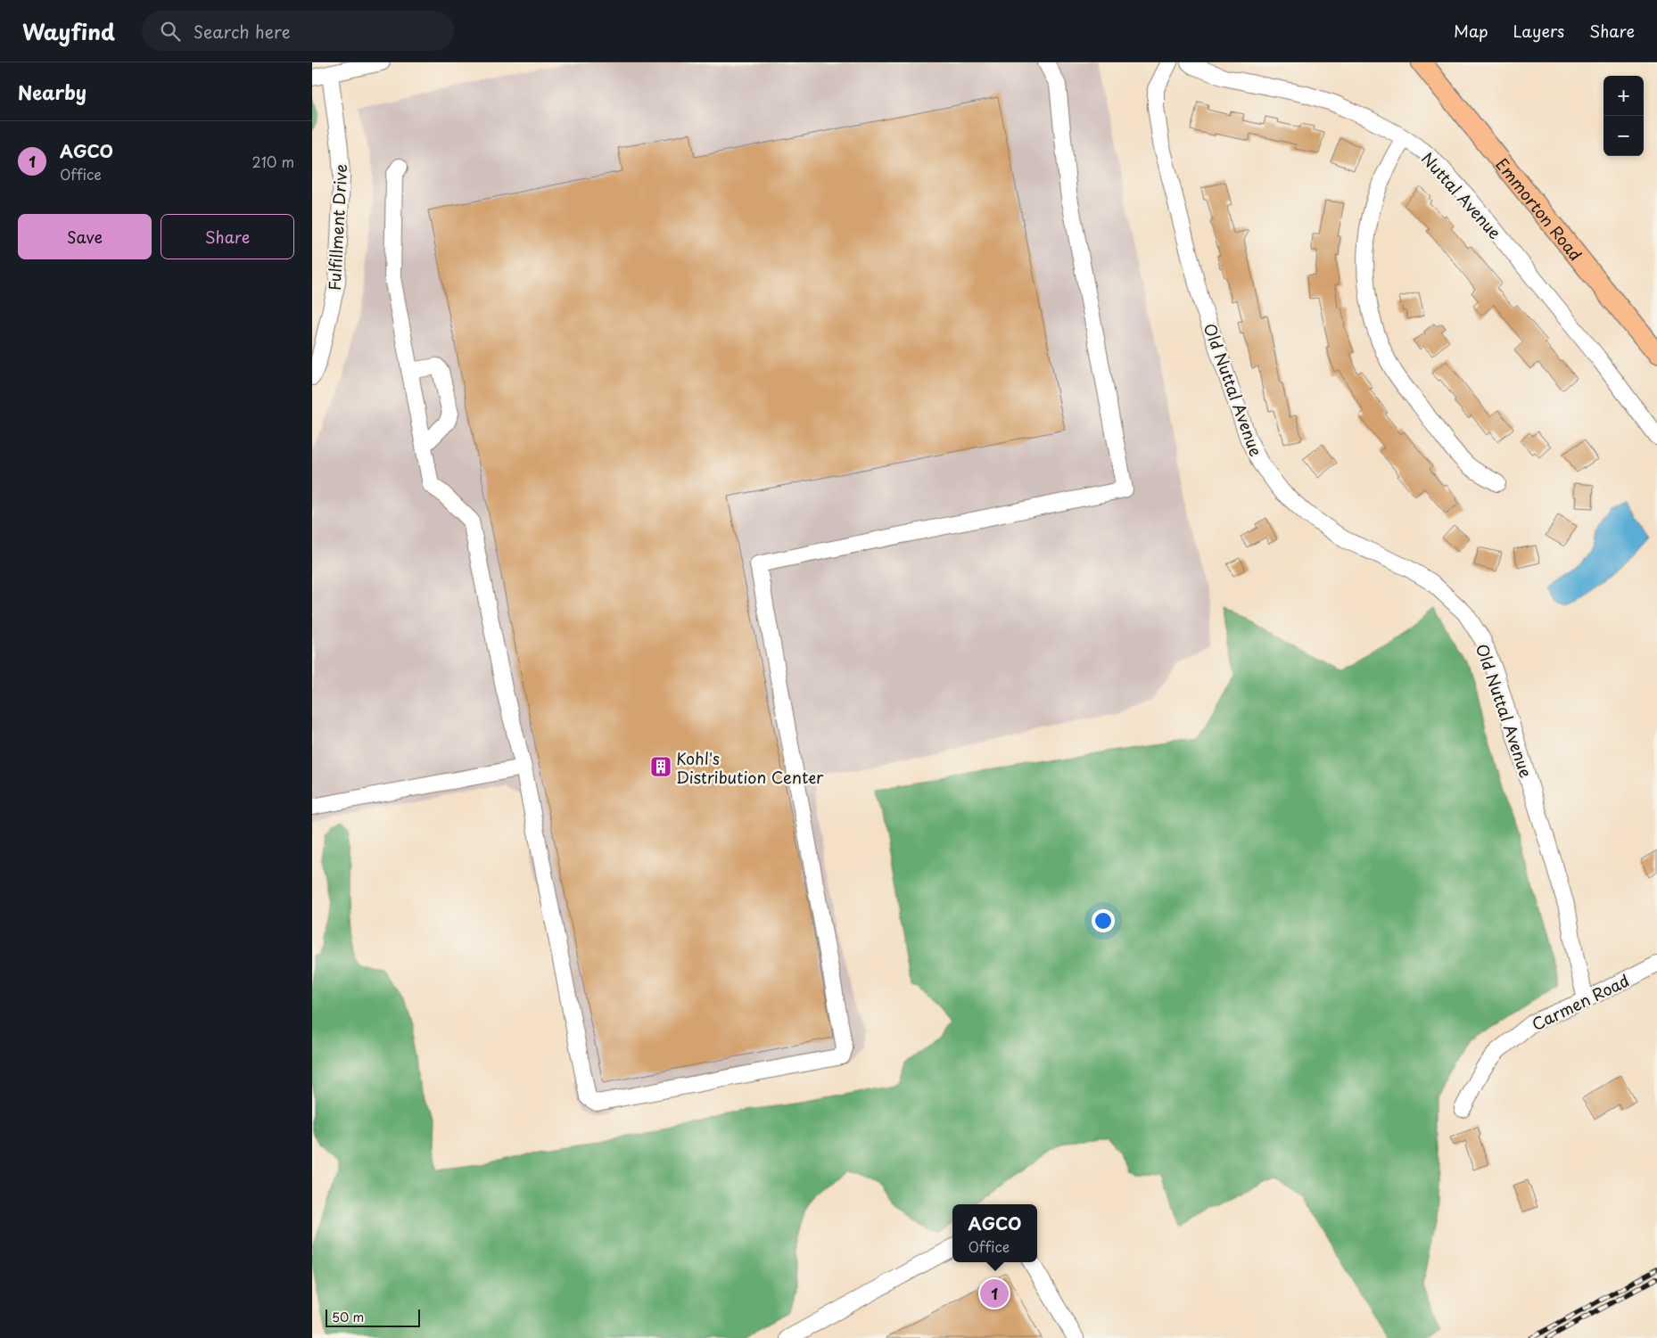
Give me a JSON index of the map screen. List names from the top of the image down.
{
  "streets": {
    "main road": ["Emmorton Road"],
    "street": [
      "Nuttal Avenue",
      "Fulfillment Drive",
      "Old Nuttal Avenue",
      "Carmen Road"
    ]
  },
  "crossings": [
    ["Old Nuttal Avenue", "Carmen Road"]
  ],
  "places": {
    "building": ["Kohl's Distribution Center"]
  },
  "scale_bar": "50 m",
  "page": {
    "header": "Wayfind",
    "search": "Search here",
    "nav": ["Map", "Layers", "Share"],
    "heading": "Nearby",
    "map_buttons": ["+", "−"],
    "list": [
      {
        "mark": "1",
        "name": "AGCO",
        "note": "Office",
        "value": "210 m"
      }
    ],
    "buttons": ["Save", "Share"],
    "popup": ["AGCO", "Office"],
    "pins": "1",
    "scale": "50 m"
  }
}
